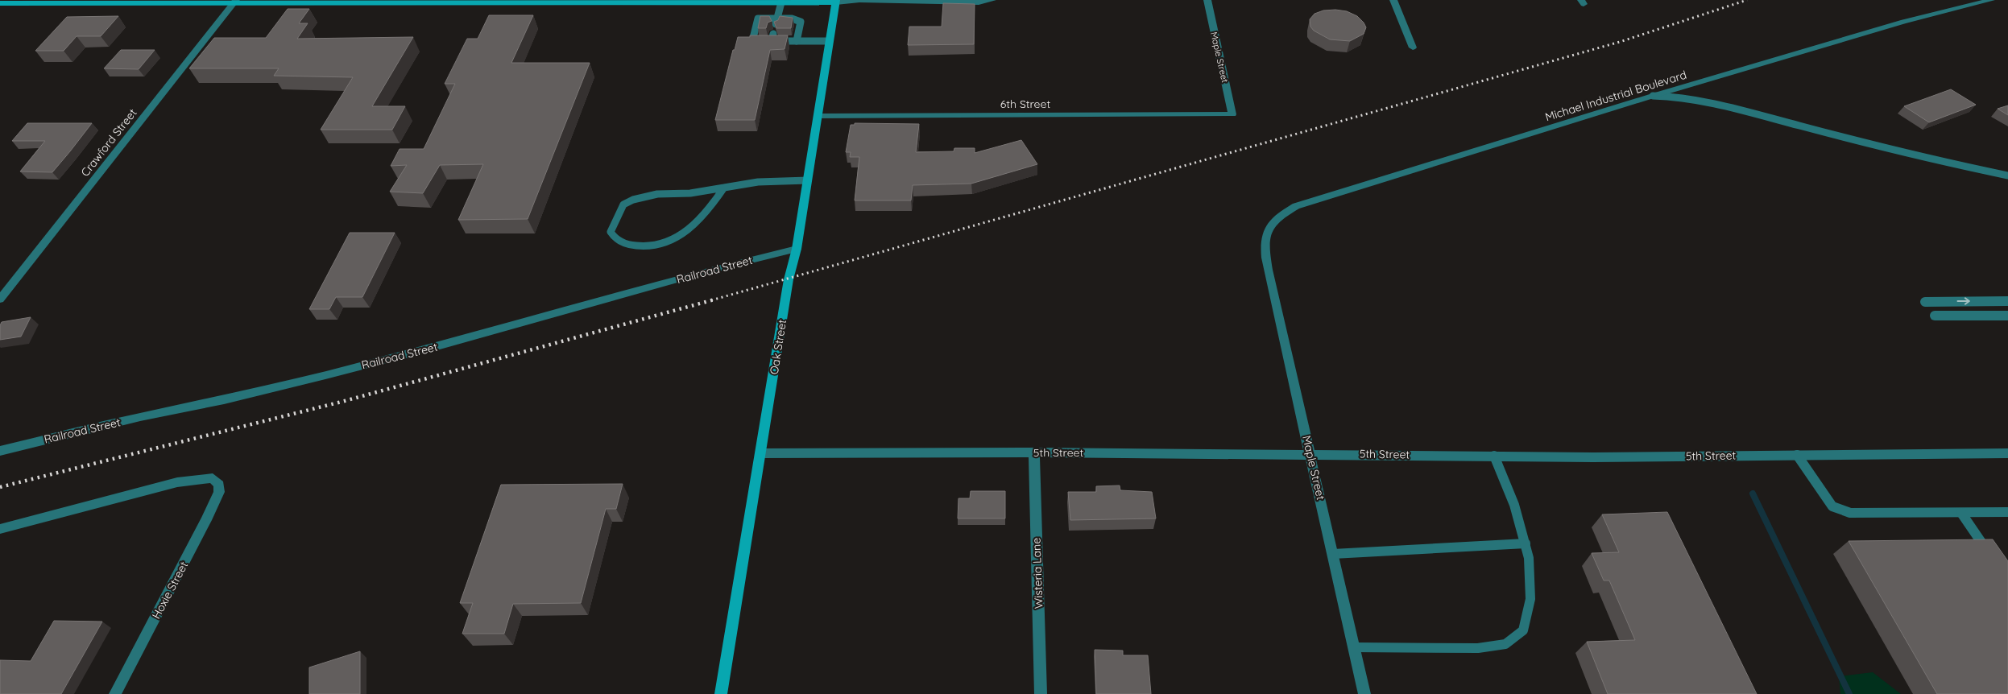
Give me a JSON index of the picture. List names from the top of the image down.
{
  "streets": {
    "main road": ["Oak Street"],
    "street": [
      "Maple Street",
      "Michael Industrial Boulevard",
      "6th Street",
      "Crawford Street",
      "Railroad Street",
      "5th Street",
      "Wisteria Lane",
      "Hoxie Street"
    ]
  },
  "crossings": [
    ["Maple Street", "Michael Industrial Boulevard"],
    ["Maple Street", "6th Street"],
    ["Maple Street", "5th Street"],
    ["6th Street", "Oak Street"],
    ["Railroad Street", "Oak Street"],
    ["Oak Street", "5th Street"],
    ["5th Street", "Wisteria Lane"]
  ]
}
